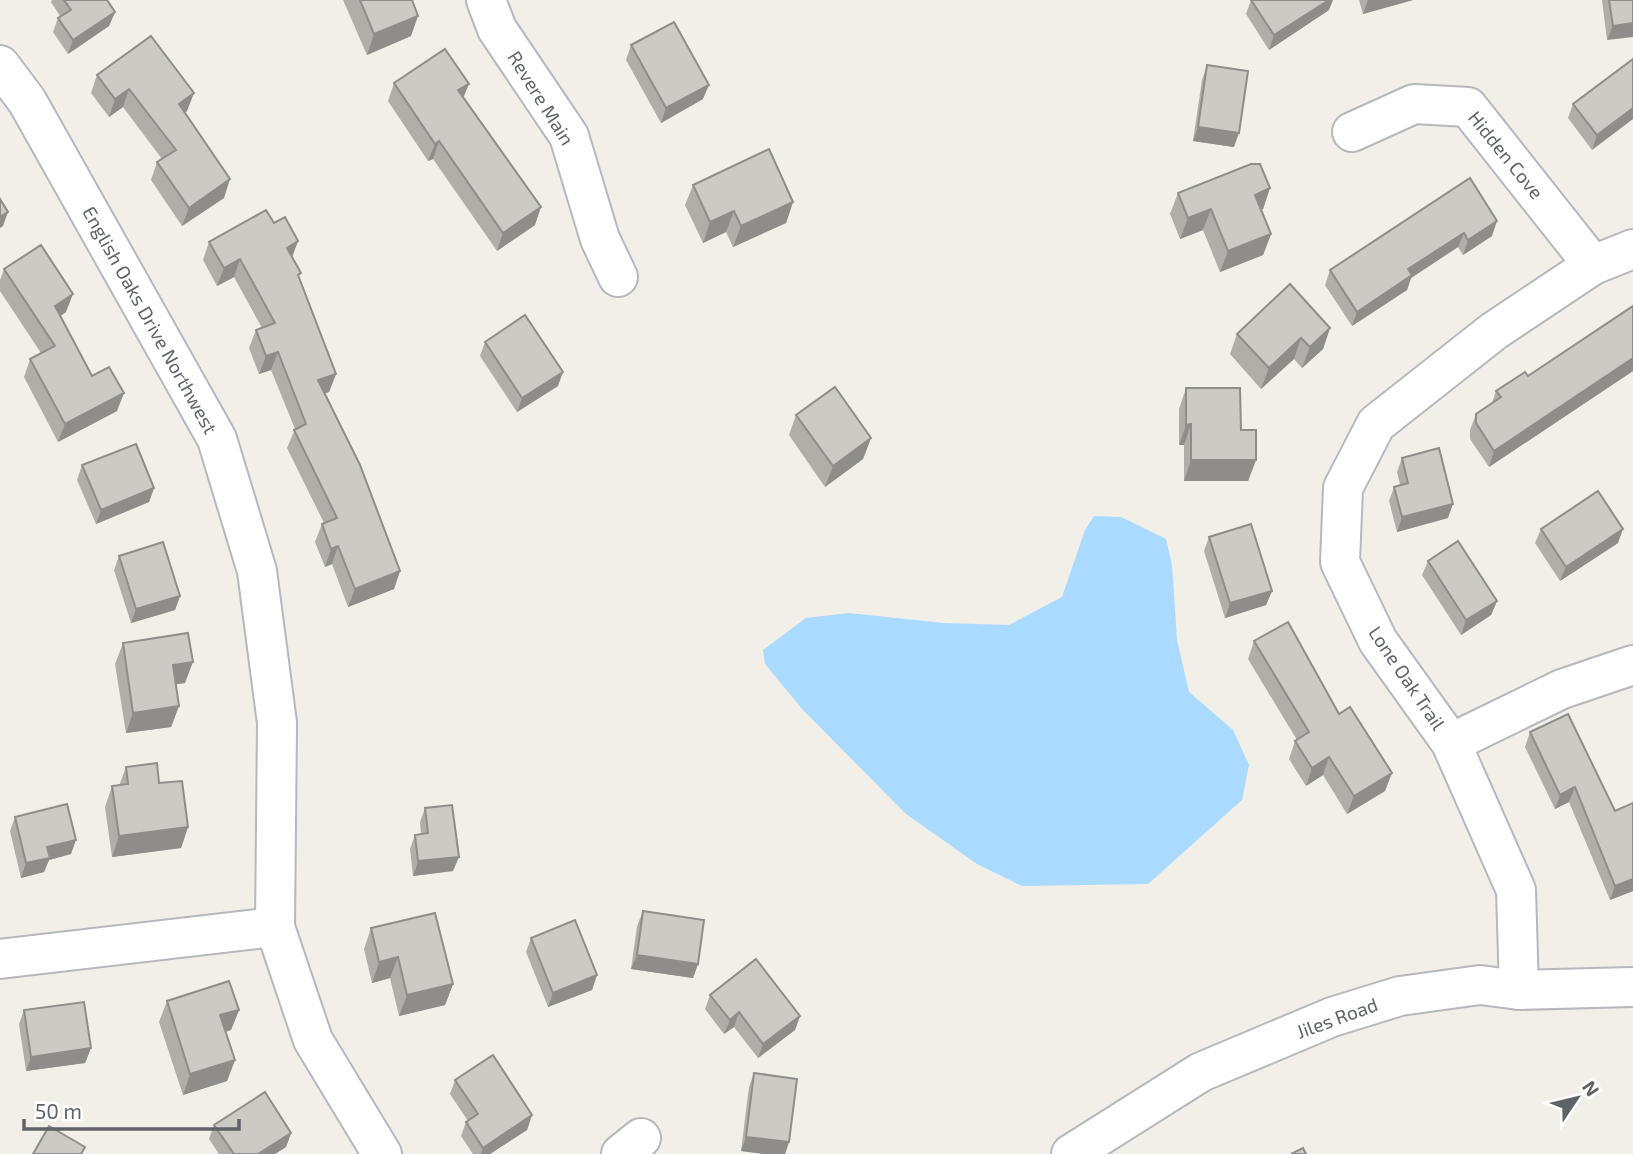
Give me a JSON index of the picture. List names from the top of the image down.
{
  "streets": {
    "street": [
      "Revere Main",
      "Hidden Cove",
      "English Oaks Drive Northwest",
      "Lone Oak Trail",
      "Jiles Road"
    ]
  },
  "crossings": [
    ["Hidden Cove", "Lone Oak Trail"],
    ["Lone Oak Trail", "Jiles Road"]
  ],
  "scale_bar": "50 m",
  "north": "top right"
}
